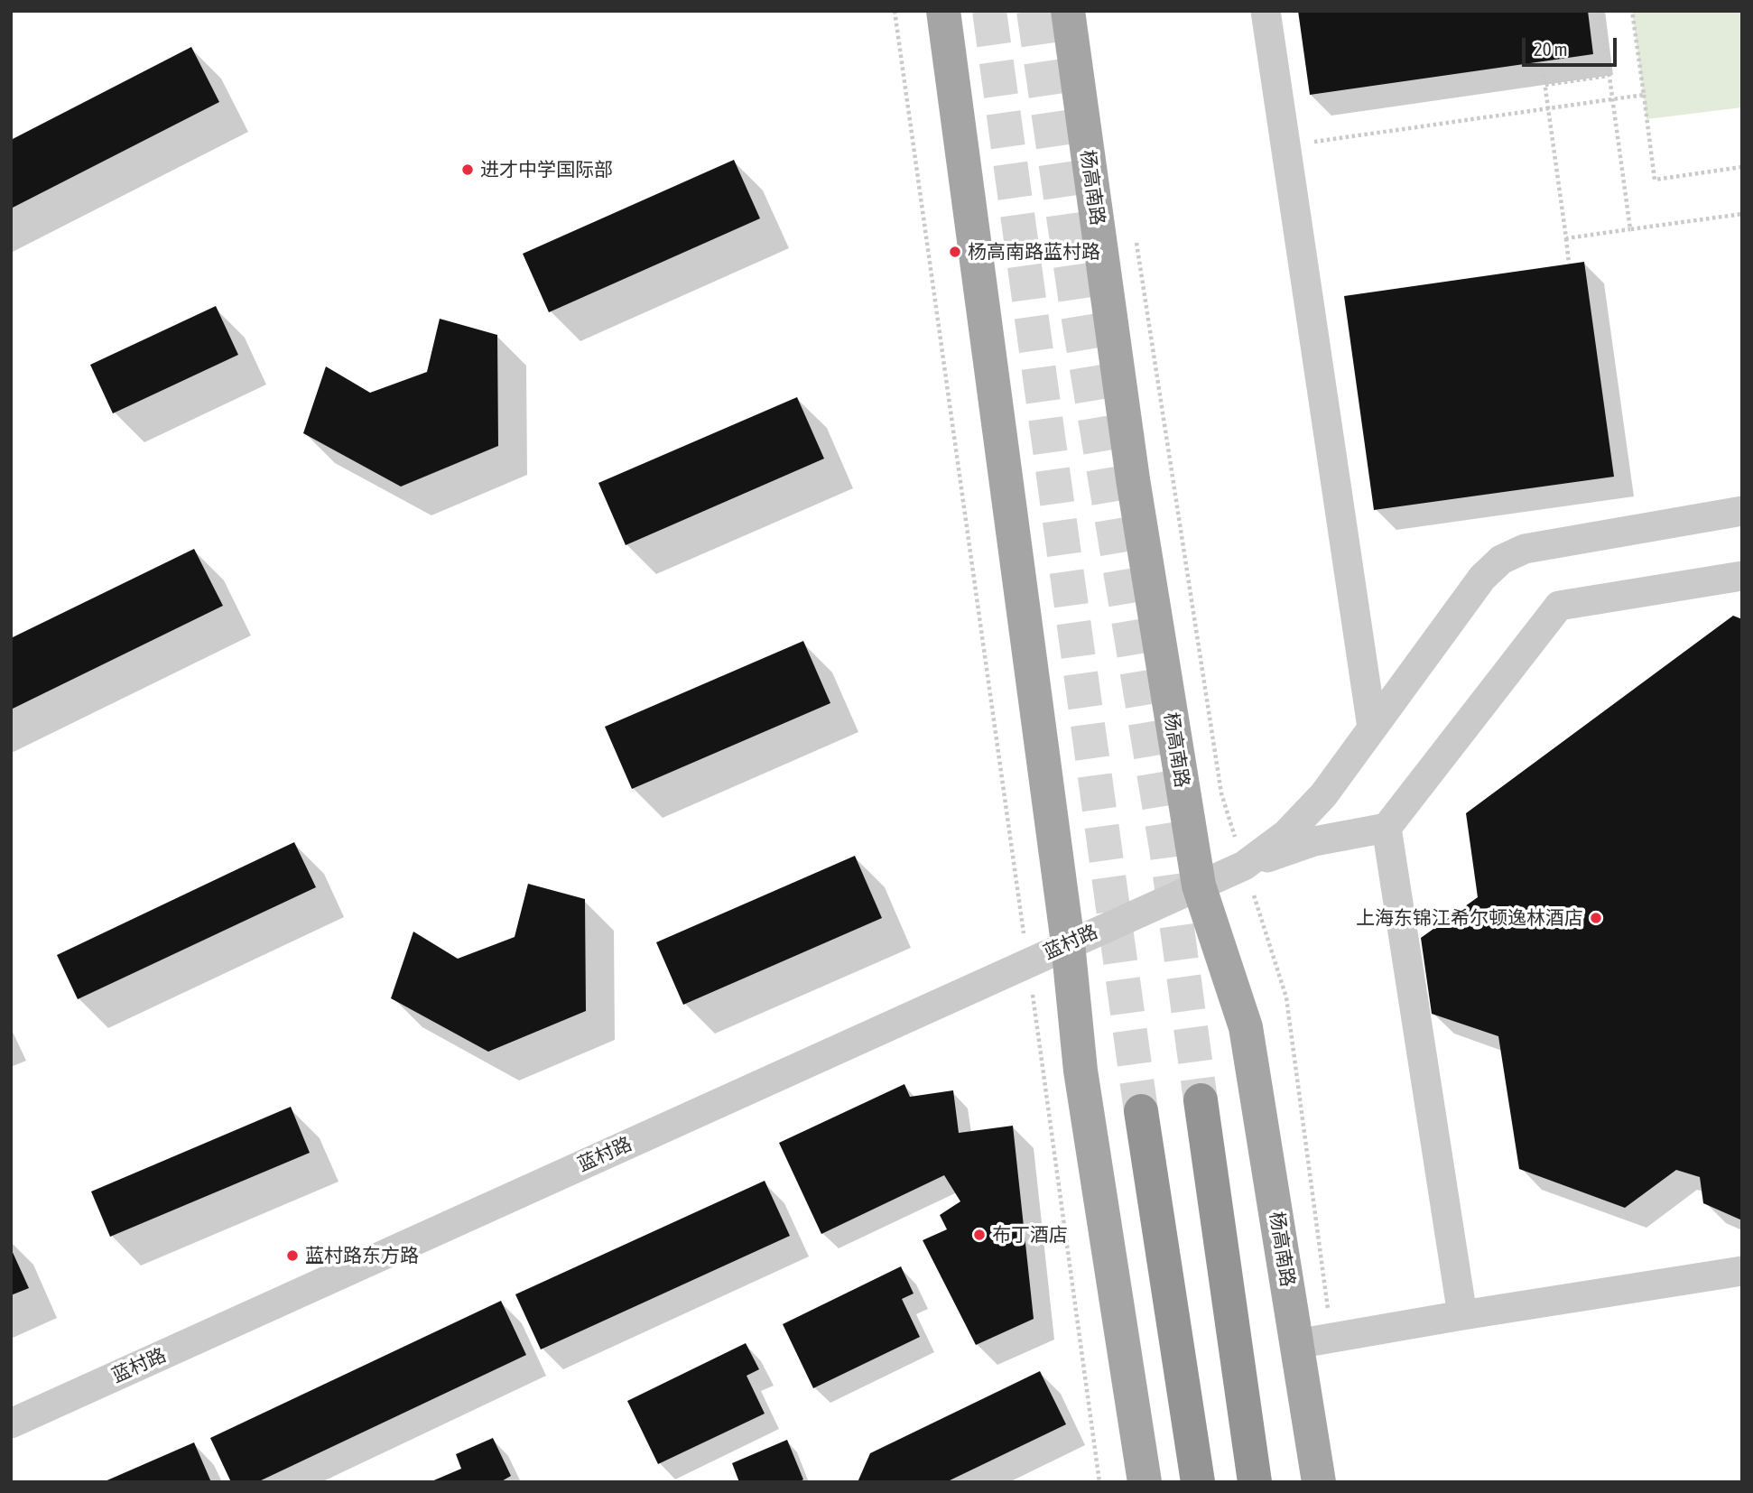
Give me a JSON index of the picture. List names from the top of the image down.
{
  "streets": {
    "main road": ["杨高南路"],
    "street": ["蓝村路"]
  },
  "crossings": [
    ["杨高南路", "蓝村路"]
  ],
  "places": [
    "进才中学国际部",
    "杨高南路蓝村路",
    "上海东锦江希尔顿逸林酒店",
    "布丁酒店",
    "蓝村路东方路"
  ],
  "scale_bar": "20 m"
}
